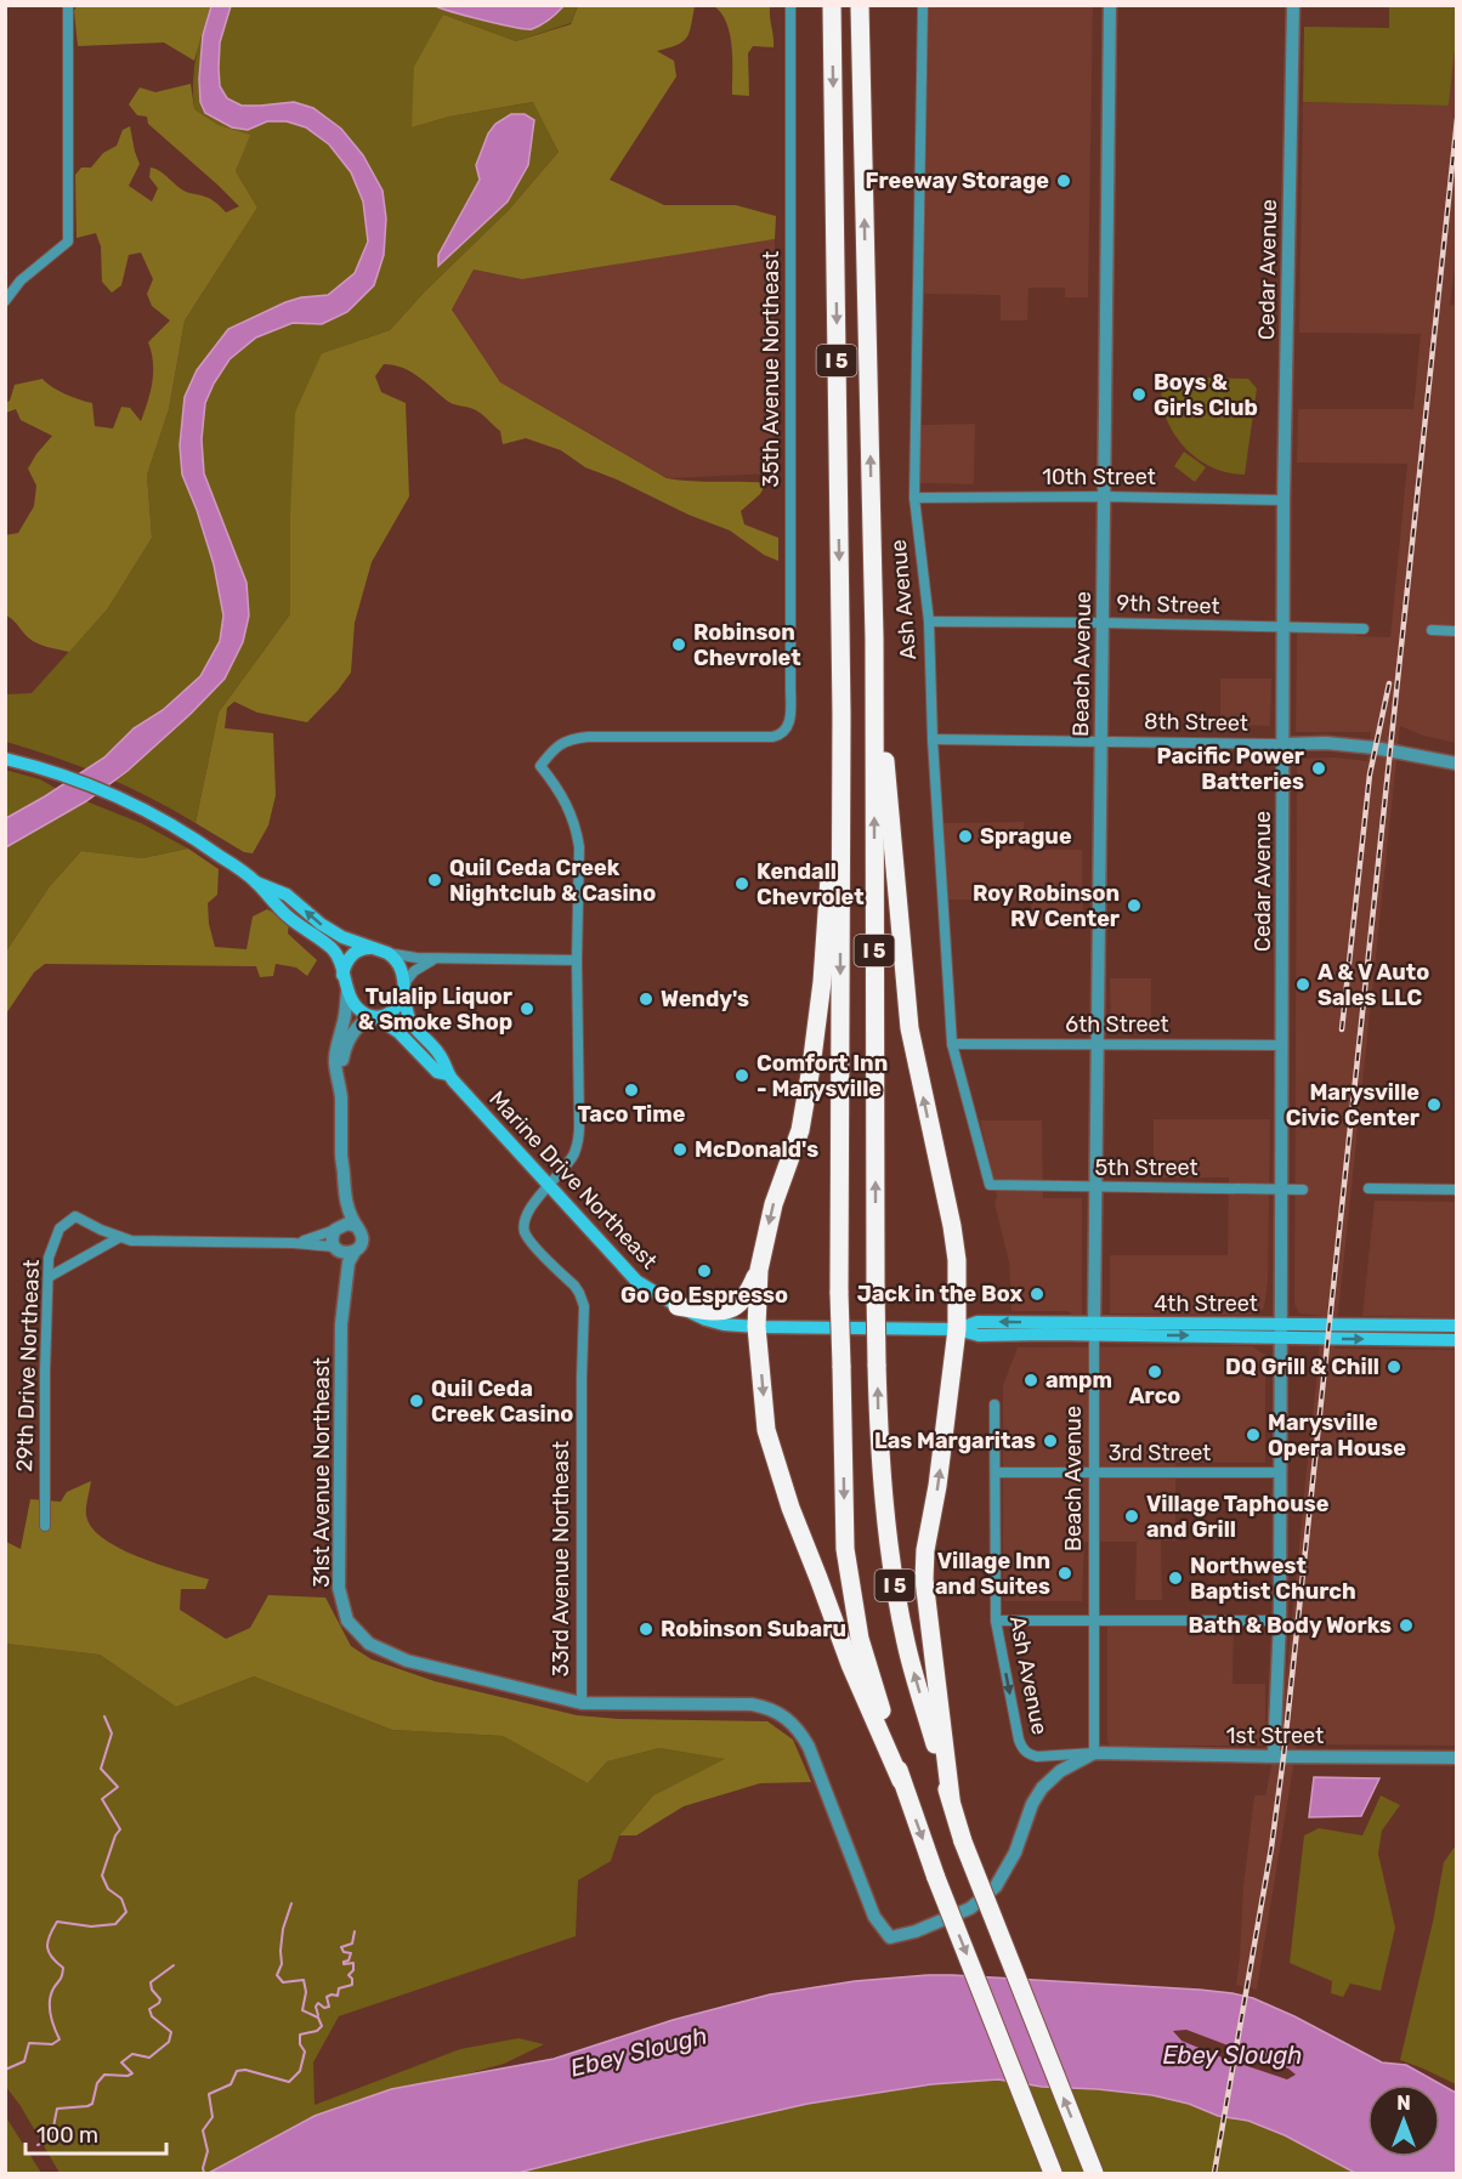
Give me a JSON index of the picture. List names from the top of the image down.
{
  "streets": {
    "highway": ["I 5"],
    "main road": ["Marine Drive Northeast", "4th Street"],
    "street": [
      "Cedar Avenue",
      "35th Avenue Northeast",
      "10th Street",
      "Ash Avenue",
      "9th Street",
      "Beach Avenue",
      "8th Street",
      "6th Street",
      "5th Street",
      "29th Drive Northeast",
      "3rd Street",
      "31st Avenue Northeast",
      "33rd Avenue Northeast",
      "1st Street"
    ]
  },
  "crossings": [
    ["Cedar Avenue", "10th Street"],
    ["Cedar Avenue", "9th Street"],
    ["Cedar Avenue", "8th Street"],
    ["Cedar Avenue", "6th Street"],
    ["Cedar Avenue", "5th Street"],
    ["Cedar Avenue", "4th Street"],
    ["Cedar Avenue", "3rd Street"],
    ["Cedar Avenue", "1st Street"],
    ["35th Avenue Northeast", "33rd Avenue Northeast"],
    ["10th Street", "Ash Avenue"],
    ["10th Street", "Beach Avenue"],
    ["Ash Avenue", "9th Street"],
    ["Ash Avenue", "Beach Avenue"],
    ["Ash Avenue", "8th Street"],
    ["Ash Avenue", "6th Street"],
    ["Ash Avenue", "5th Street"],
    ["Ash Avenue", "3rd Street"],
    ["Ash Avenue", "1st Street"],
    ["9th Street", "Beach Avenue"],
    ["Beach Avenue", "8th Street"],
    ["Beach Avenue", "6th Street"],
    ["Beach Avenue", "5th Street"],
    ["Beach Avenue", "4th Street"],
    ["Beach Avenue", "3rd Street"],
    ["Beach Avenue", "1st Street"],
    ["Marine Drive Northeast", "4th Street"],
    ["Marine Drive Northeast", "33rd Avenue Northeast"],
    ["31st Avenue Northeast", "33rd Avenue Northeast"]
  ],
  "water": ["Ebey Slough"],
  "places": [
    "Freeway Storage",
    "Boys & Girls Club",
    "Robinson Chevrolet",
    "Pacific Power Batteries",
    "Sprague",
    "Quil Ceda Creek Nightclub & Casino",
    "Kendall Chevrolet",
    "Roy Robinson RV Center",
    "A & V Auto Sales LLC",
    "Wendy's",
    "Tulalip Liquor & Smoke Shop",
    "Comfort Inn - Marysville",
    "Taco Time",
    "Marysville Civic Center",
    "McDonald's",
    "Go Go Espresso",
    "Jack in the Box",
    "DQ Grill & Chill",
    "Arco",
    "ampm",
    "Quil Ceda Creek Casino",
    "Marysville Opera House",
    "Las Margaritas",
    "Village Taphouse and Grill",
    "Village Inn and Suites",
    "Northwest Baptist Church",
    "Bath & Body Works",
    "Robinson Subaru"
  ],
  "scale_bar": "100 m",
  "north": "top"
}
